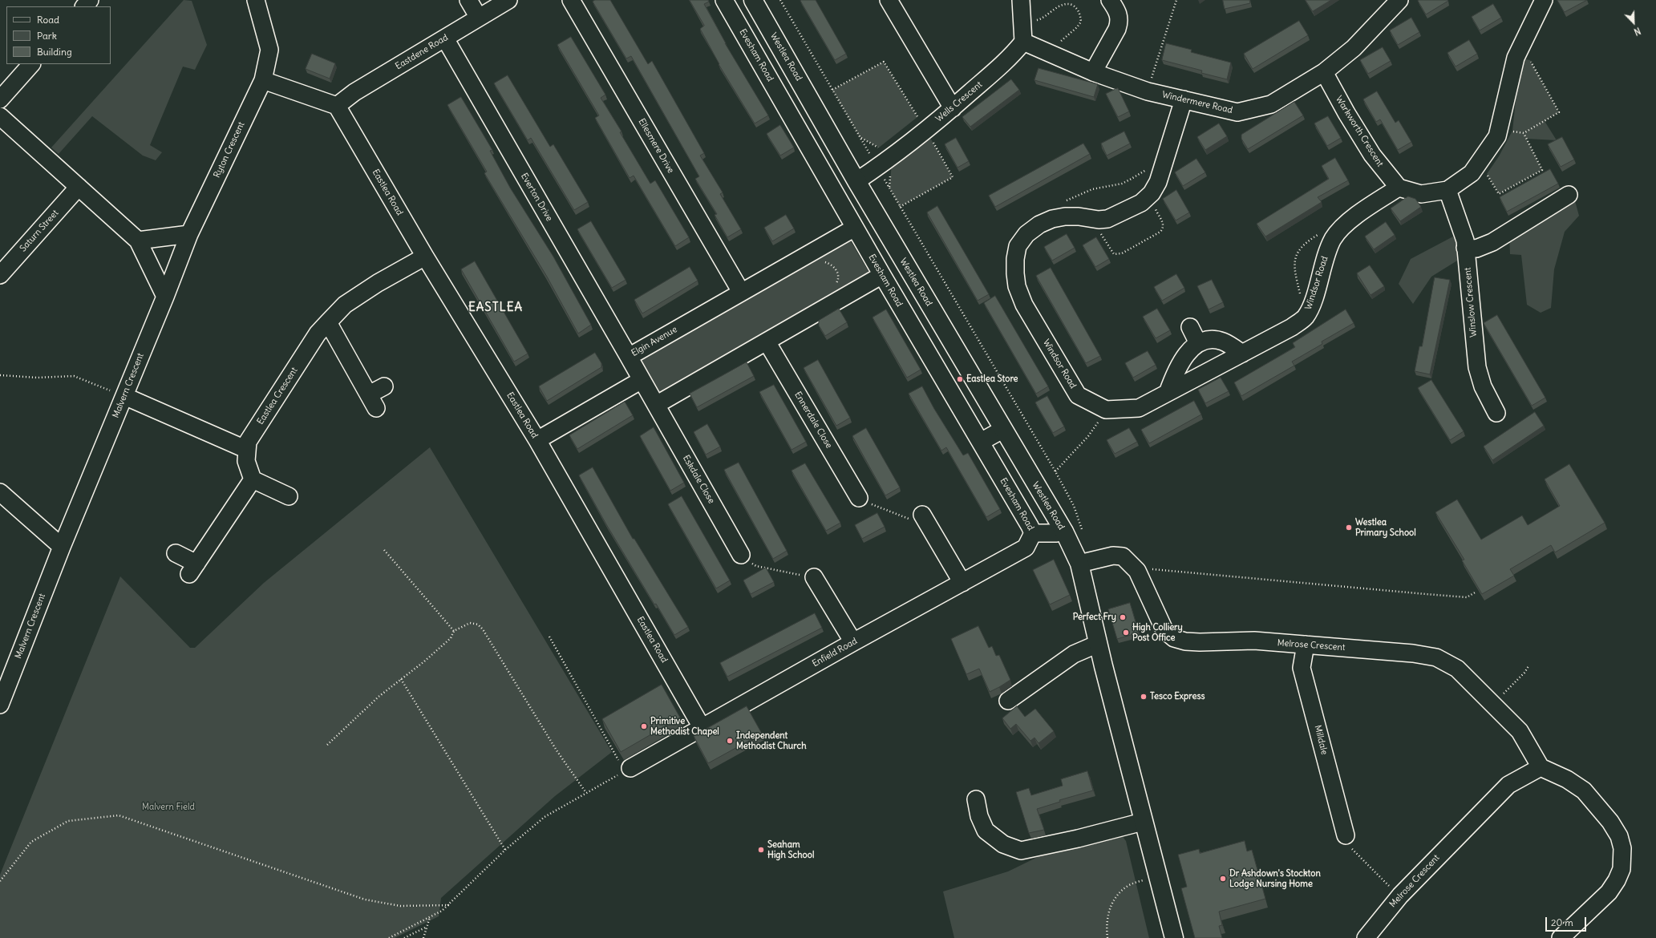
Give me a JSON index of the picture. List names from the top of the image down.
{
  "streets": {
    "main road": ["Westlea Road"],
    "street": [
      "Eastdene Road",
      "Evesham Road",
      "Wells Crescent",
      "Windermere Road",
      "Warkworth Crescent",
      "Ellesmere Drive",
      "Ryton Crescent",
      "Eastlea Road",
      "Everton Drive",
      "Saturn Street",
      "Windsor Road",
      "Winslow Crescent",
      "Elgin Avenue",
      "Malvern Crescent",
      "Eastlea Crescent",
      "Ennerdale Close",
      "Eskdale Close",
      "Melrose Crescent",
      "Enfield Road",
      "Milldale"
    ]
  },
  "crossings": [
    ["Eastdene Road", "Eastlea Road"],
    ["Eastdene Road", "Everton Drive"],
    ["Evesham Road", "Westlea Road"],
    ["Evesham Road", "Elgin Avenue"],
    ["Evesham Road", "Enfield Road"],
    ["Westlea Road", "Wells Crescent"],
    ["Westlea Road", "Melrose Crescent"],
    ["Wells Crescent", "Windermere Road"],
    ["Windermere Road", "Warkworth Crescent"],
    ["Windermere Road", "Windsor Road"],
    ["Warkworth Crescent", "Windsor Road"],
    ["Ellesmere Drive", "Elgin Avenue"],
    ["Ryton Crescent", "Malvern Crescent"],
    ["Eastlea Road", "Eastlea Crescent"],
    ["Eastlea Road", "Enfield Road"],
    ["Everton Drive", "Elgin Avenue"],
    ["Elgin Avenue", "Eskdale Close"],
    ["Melrose Crescent", "Milldale"]
  ],
  "districts": ["EASTLEA"],
  "parks": ["Malvern Field"],
  "places": [
    "Eastlea Store",
    "Westlea Primary School",
    "Perfect Fry",
    "High Colliery Post Office",
    "Tesco Express",
    "Primitive Methodist Chapel",
    "Independent Methodist Church",
    "Seaham High School",
    "Dr Ashdown's Stockton Lodge Nursing Home"
  ],
  "legend": ["Road", "Park", "Building"],
  "scale_bar": "20 m",
  "north": "bottom right"
}
